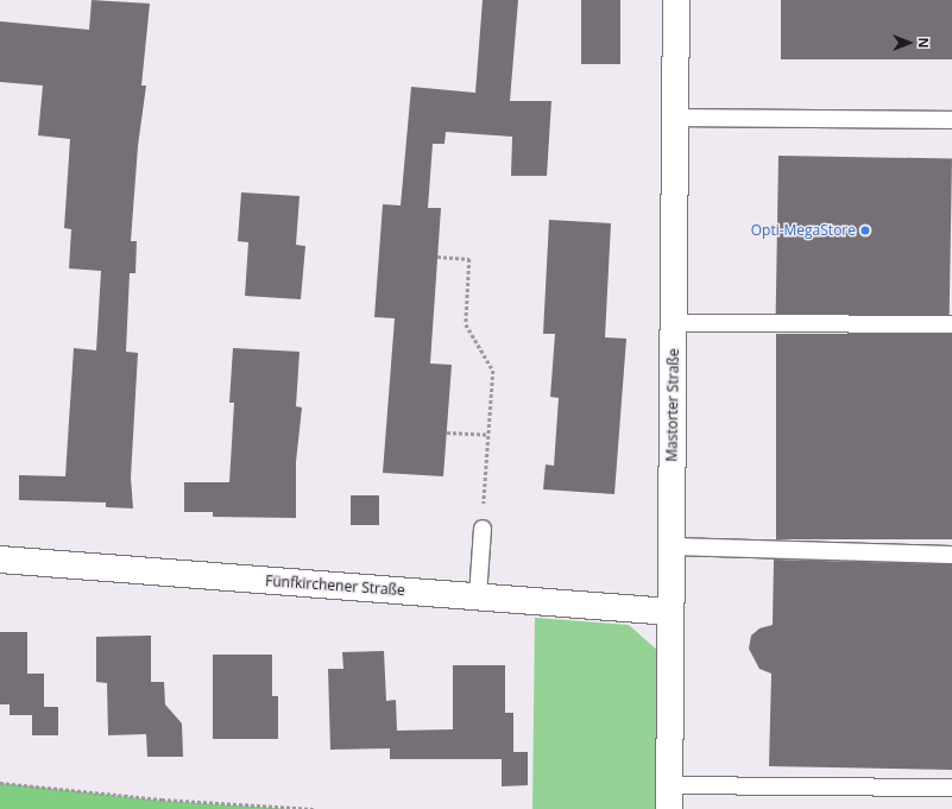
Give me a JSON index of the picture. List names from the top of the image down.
{
  "streets": {
    "street": ["Mastorter Straße", "Fünfkirchener Straße"]
  },
  "crossings": [
    ["Mastorter Straße", "Fünfkirchener Straße"]
  ],
  "places": ["Opti-MegaStore"],
  "north": "right"
}
